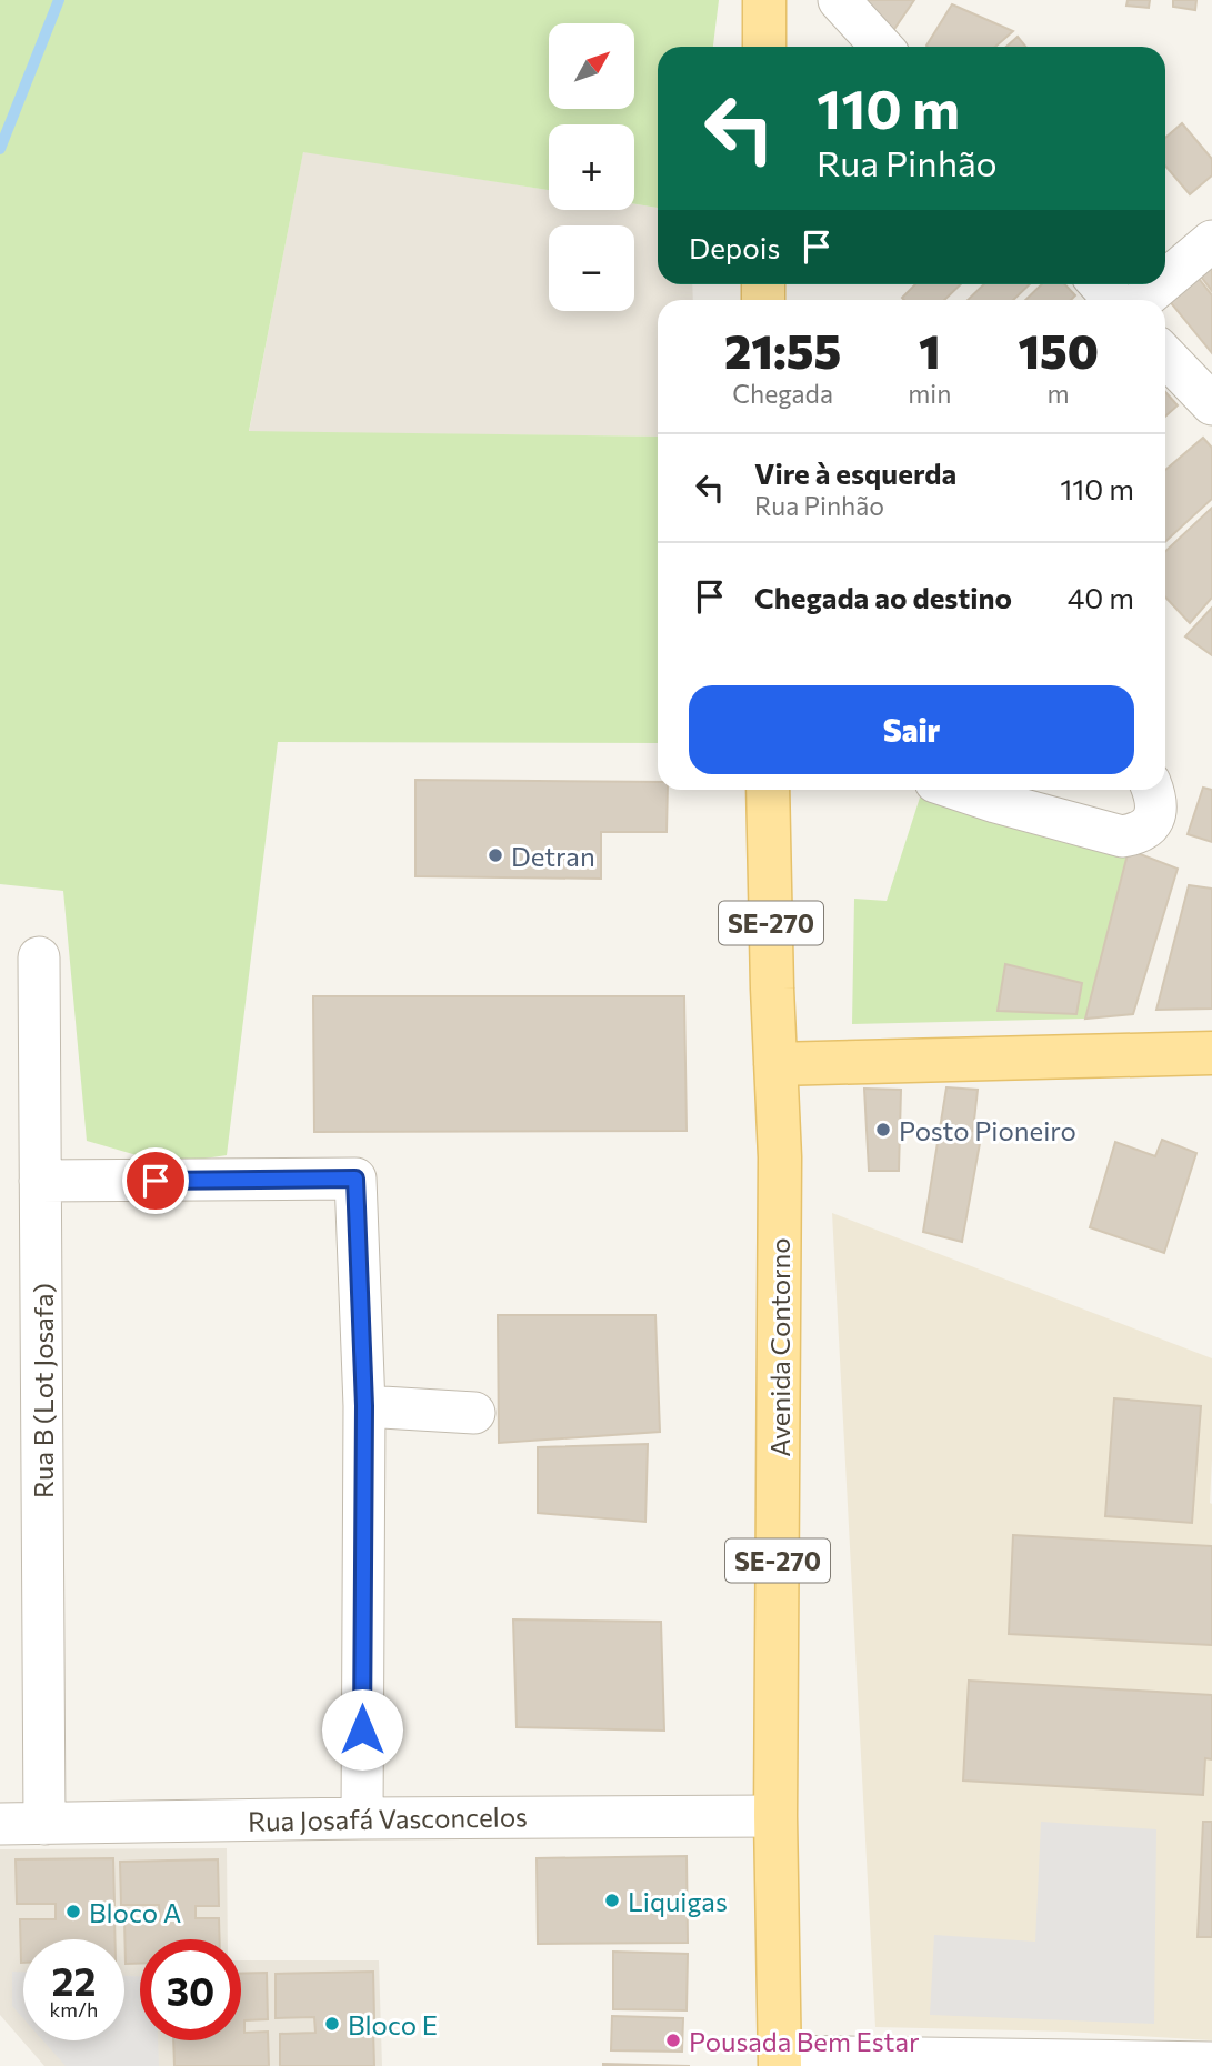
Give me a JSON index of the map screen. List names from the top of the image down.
{
  "streets": {
    "main road": ["SE-270", "Avenida Contorno"],
    "street": ["Rua B (Lot Josafa)", "Rua Josafá Vasconcelos"]
  },
  "crossings": [
    ["SE-270", "Avenida Contorno"],
    ["Avenida Contorno", "Rua Josafá Vasconcelos"],
    ["Rua B (Lot Josafa)", "Rua Josafá Vasconcelos"]
  ],
  "places": [
    "Detran",
    "Posto Pioneiro",
    "Liquigas",
    "Bloco A",
    "Bloco E",
    "Pousada Bem Estar"
  ],
  "north": "top right",
  "page": {
    "map_buttons": ["+", "−"],
    "turn": ["110 m", "Rua Pinhão"],
    "then": "Depois",
    "eta": [
      "21:55",
      "Chegada",
      "1",
      "min",
      "150",
      "m"
    ],
    "list": [
      {
        "name": "Vire à esquerda",
        "note": "Rua Pinhão",
        "value": "110 m"
      },
      {
        "name": "Chegada ao destino",
        "value": "40 m"
      }
    ],
    "buttons": "Sair",
    "speed": "22 km/h",
    "limit": "30"
  }
}
